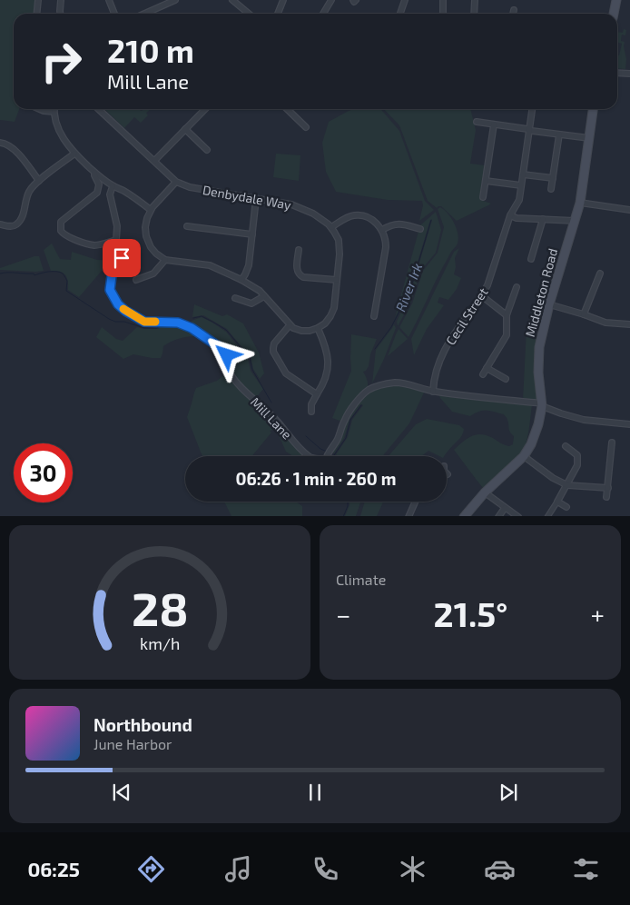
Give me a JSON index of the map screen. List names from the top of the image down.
{
  "streets": {
    "main road": ["Middleton Road"],
    "street": ["Denbydale Way", "Cecil Street", "Mill Lane"]
  },
  "crossings": [
    ["Middleton Road", "Mill Lane"],
    ["Cecil Street", "Mill Lane"]
  ],
  "water": ["River Irk"],
  "page": {
    "turn": ["210 m", "Mill Lane"],
    "limit": "30",
    "trip": "06:26 · 1 min · 260 m",
    "tile": "Climate",
    "heat": ["−", "21.5°", "+"],
    "song": ["Northbound", "June Harbor"],
    "tabs": "06:25",
    "gauge": ["28", "km/h"]
  }
}
